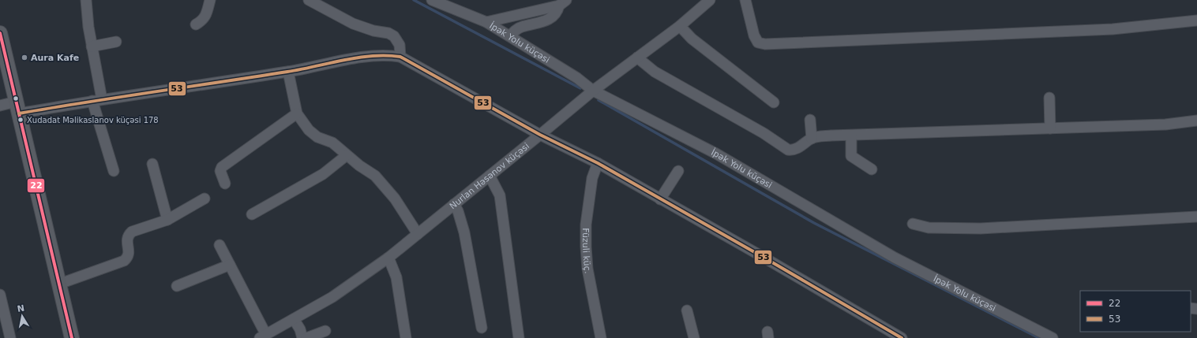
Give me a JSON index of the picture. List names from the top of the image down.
{
  "streets": {
    "street": ["İpək Yolu küçəsi", "Nurlan Həsənov küçəsi", "Füzuli küç."]
  },
  "crossings": [
    ["İpək Yolu küçəsi", "Nurlan Həsənov küçəsi"]
  ],
  "places": ["Aura Kafe", "Xudadat Məlikaslanov küçəsi 178"],
  "lines": ["transit line 22", "transit line 53"],
  "legend": ["22", "53"],
  "north": "top"
}
